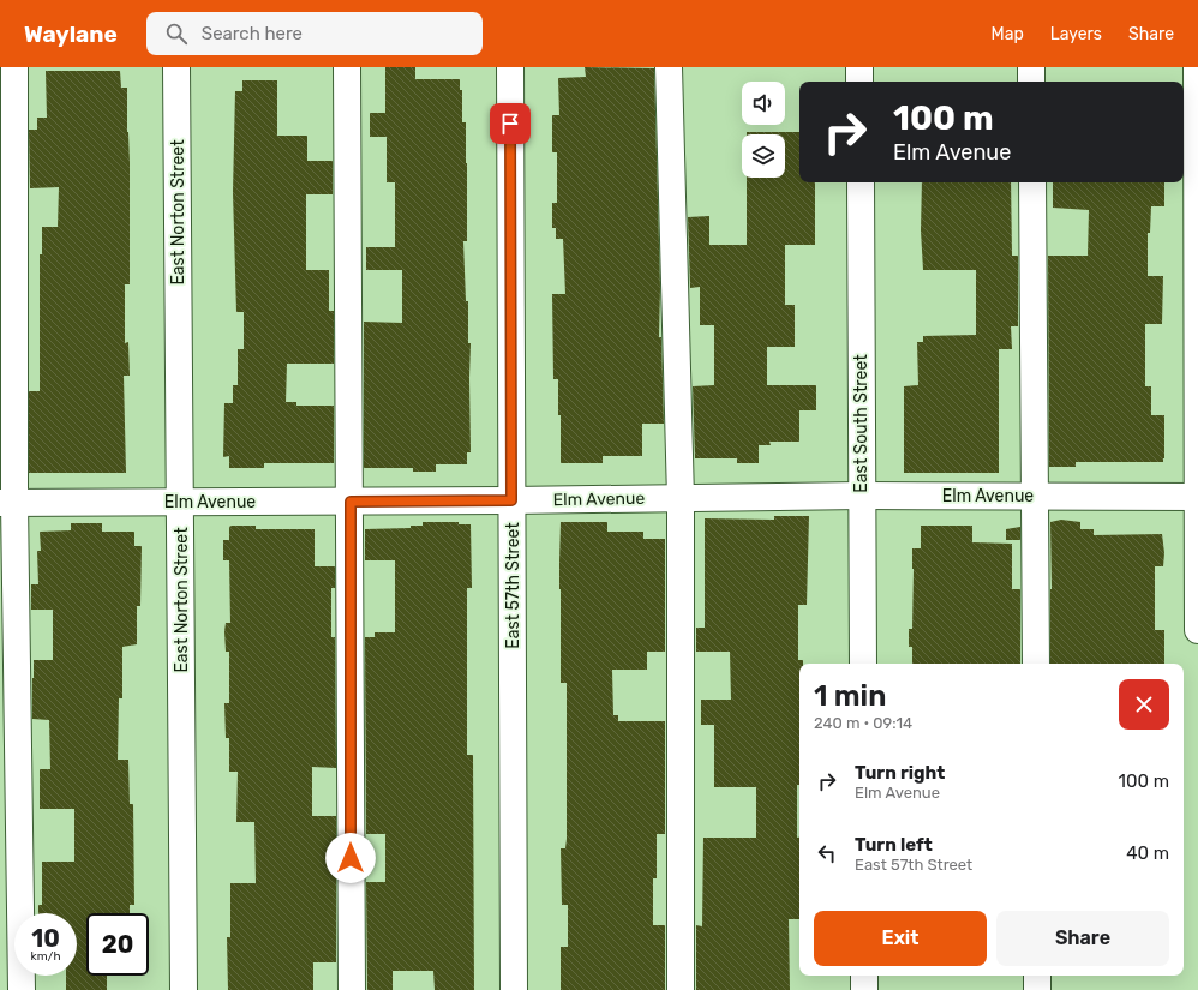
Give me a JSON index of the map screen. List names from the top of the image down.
{
  "streets": {
    "street": [
      "East Norton Street",
      "East South Street",
      "Elm Avenue",
      "East 57th Street"
    ]
  },
  "crossings": [
    ["East Norton Street", "Elm Avenue"],
    ["East South Street", "Elm Avenue"],
    ["Elm Avenue", "East 57th Street"]
  ],
  "page": {
    "header": "Waylane",
    "search": "Search here",
    "nav": ["Map", "Layers", "Share"],
    "turn": ["100 m", "Elm Avenue"],
    "heading": ["1 min", "240 m · 09:14"],
    "list": [
      {
        "name": "Turn right",
        "note": "Elm Avenue",
        "value": "100 m"
      },
      {
        "name": "Turn left",
        "note": "East 57th Street",
        "value": "40 m"
      }
    ],
    "buttons": ["Exit", "Share"],
    "speed": "10 km/h",
    "limit": "20"
  }
}
